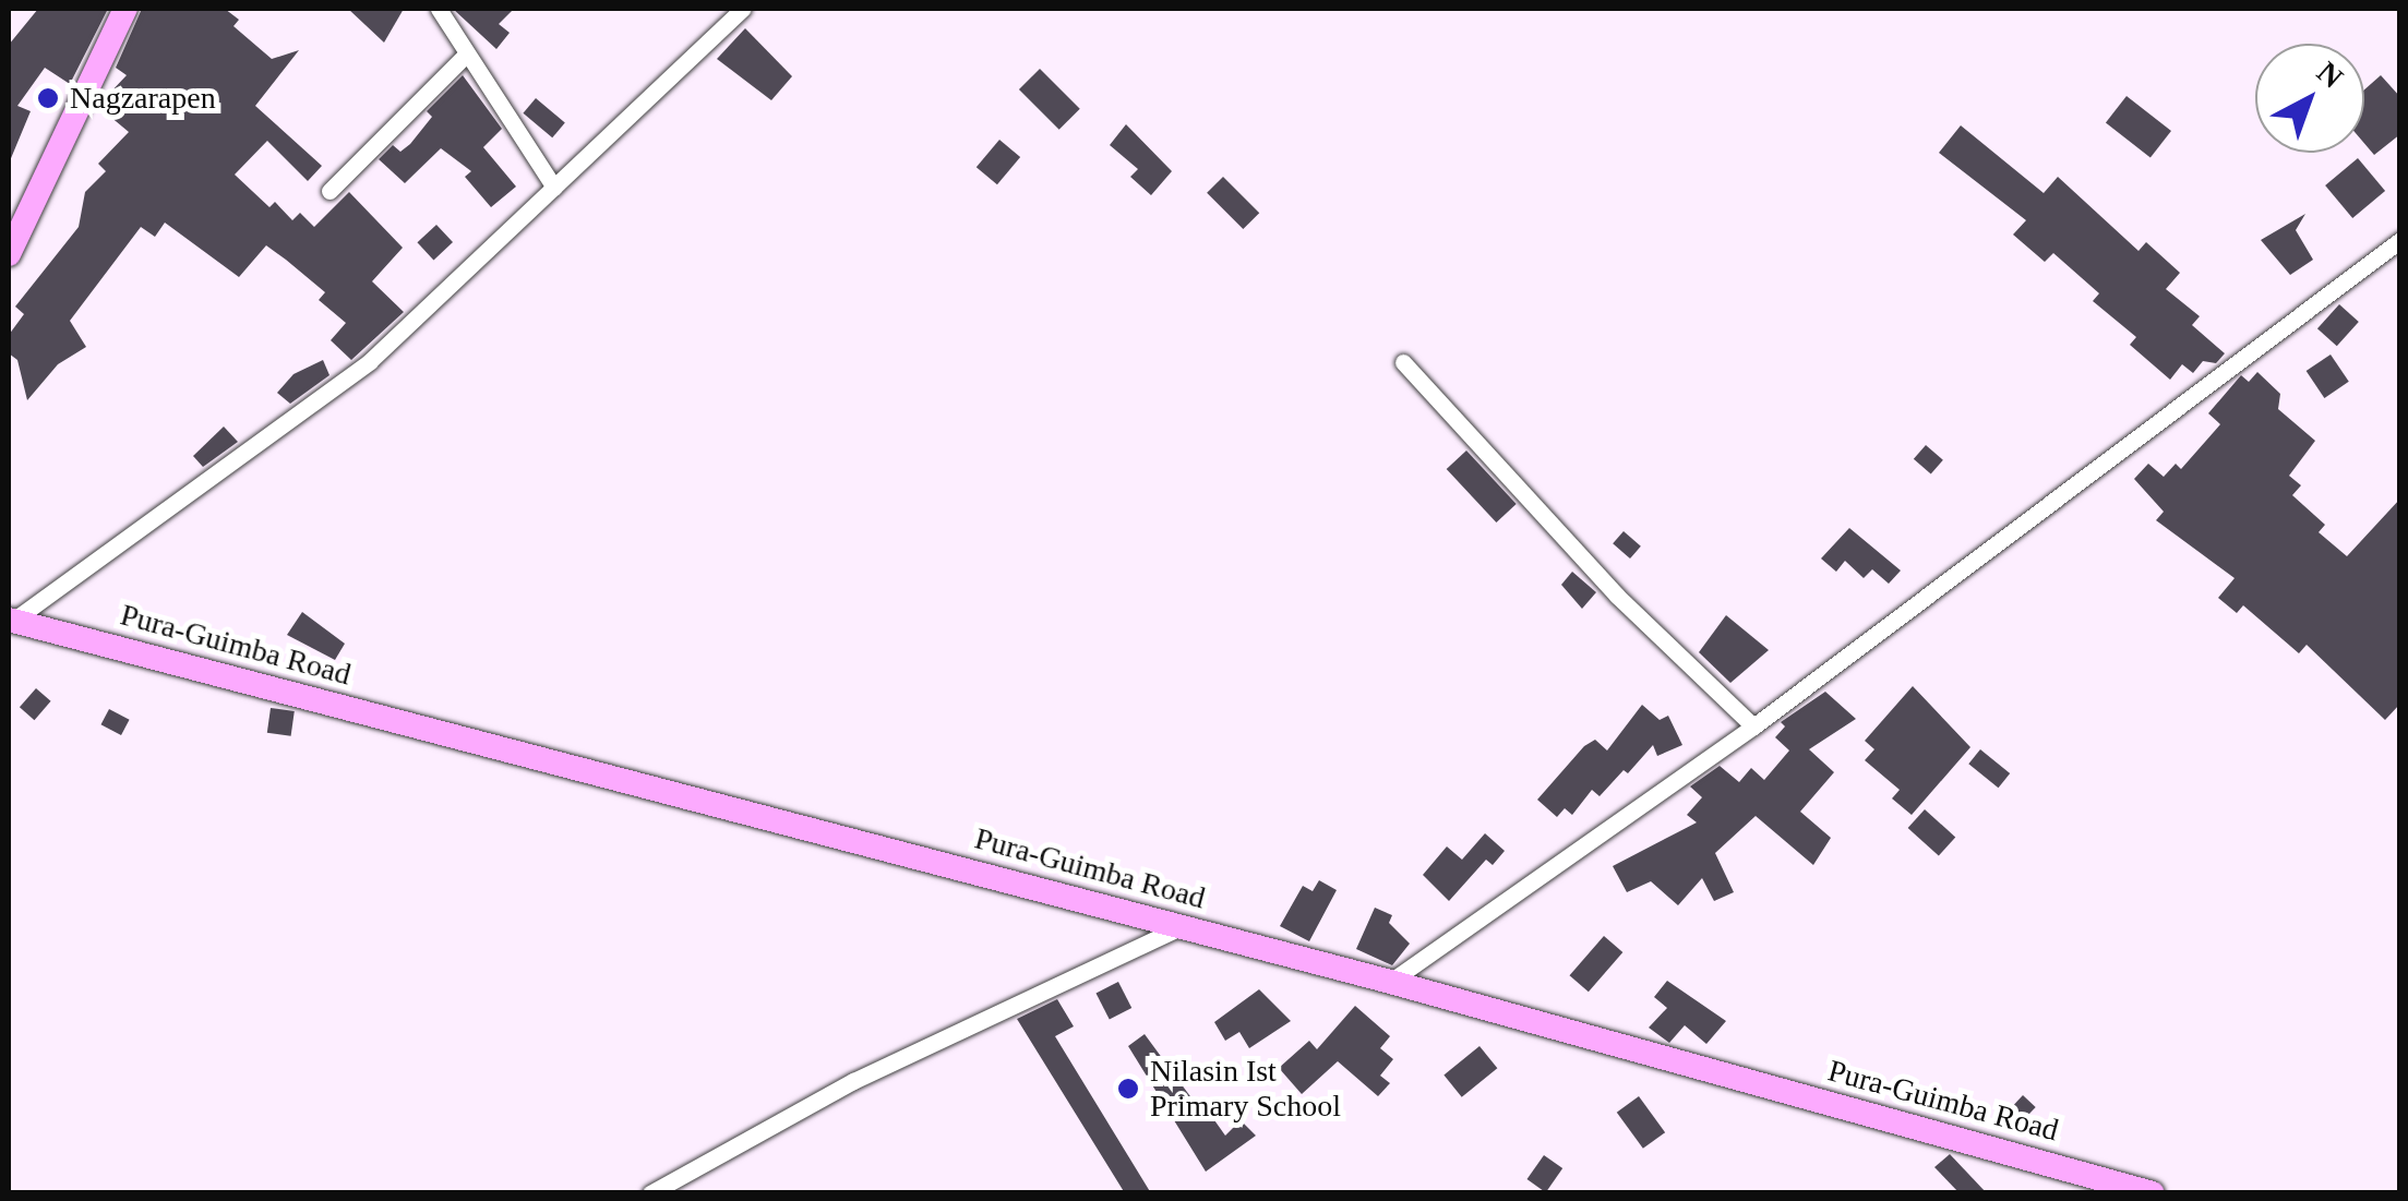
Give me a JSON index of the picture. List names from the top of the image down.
{
  "streets": {
    "main road": ["Pura-Guimba Road"]
  },
  "places": ["Nagzarapen", "Nilasin Ist Primary School"],
  "north": "top right"
}
